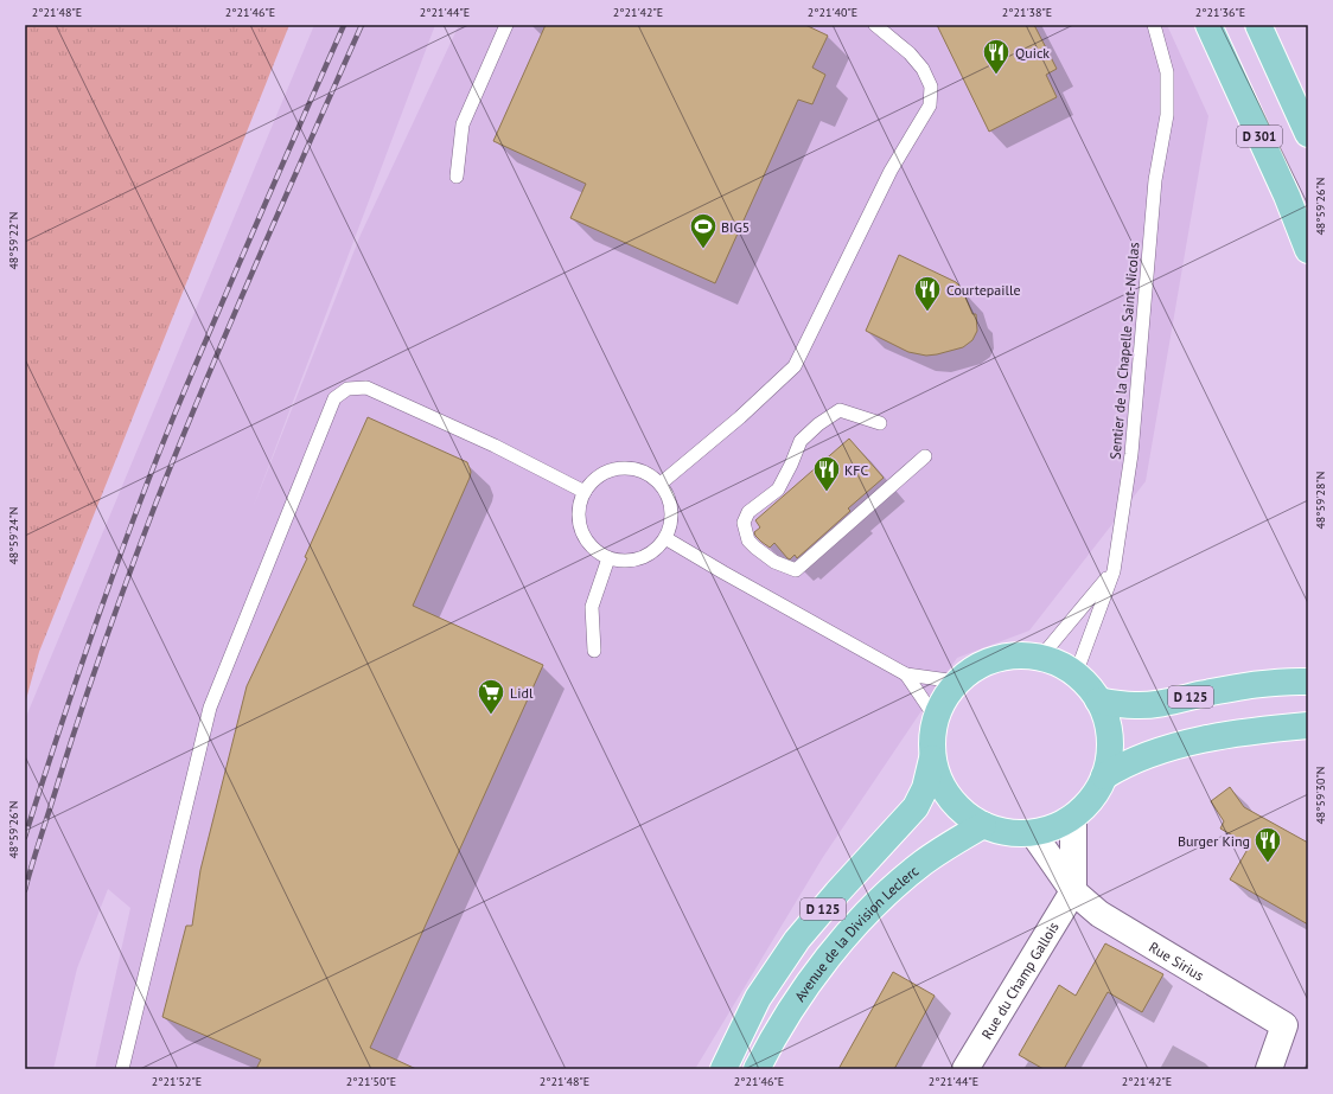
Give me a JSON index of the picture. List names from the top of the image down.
{
  "streets": {
    "main road": ["D 301", "D 125", "Avenue de la Division Leclerc"],
    "street": ["Rue Sirius", "Rue du Champ Gallois"],
    "lane": ["Sentier de la Chapelle Saint-Nicolas"]
  },
  "crossings": [
    ["Rue Sirius", "Rue du Champ Gallois"]
  ],
  "places": {
    "restaurant": [
      "Quick",
      "Courtepaille",
      "KFC",
      "Burger King"
    ],
    "sports": ["BIG5"],
    "supermarket": ["Lidl"]
  },
  "coordinates": [
    "2°21'48\"E",
    "2°21'46\"E",
    "2°21'44\"E",
    "2°21'42\"E",
    "2°21'40\"E",
    "2°21'38\"E",
    "2°21'36\"E",
    "48°59'26\"N",
    "48°59'22\"N",
    "48°59'28\"N",
    "48°59'24\"N",
    "48°59'30\"N",
    "2°21'52\"E",
    "2°21'50\"E"
  ]
}
